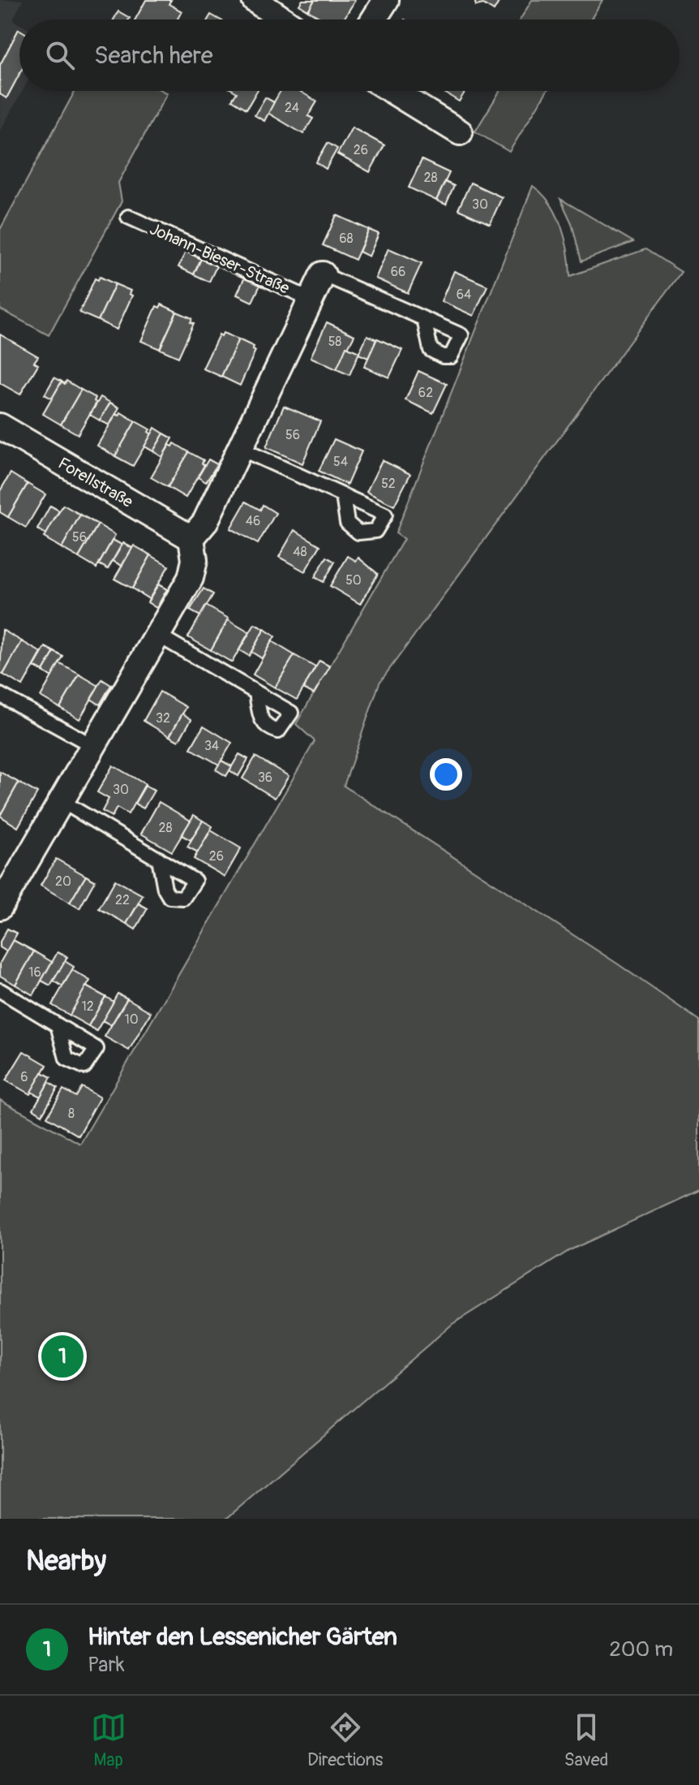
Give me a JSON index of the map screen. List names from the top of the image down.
{
  "streets": {
    "street": ["Forellstraße"],
    "lane": ["Johann-Bieser-Straße"]
  },
  "house_numbers": [
    "24",
    "26",
    "28",
    "30",
    "68",
    "66",
    "64",
    "58",
    "62",
    "56",
    "54",
    "52",
    "46",
    "56",
    "48",
    "50",
    "32",
    "34",
    "36",
    "30",
    "28",
    "26",
    "20",
    "22",
    "16",
    "12",
    "10",
    "6",
    "8"
  ],
  "page": {
    "search": "Search here",
    "pins": "1",
    "heading": "Nearby",
    "list": [
      {
        "mark": "1",
        "name": "Hinter den Lessenicher Gärten",
        "note": "Park",
        "value": "200 m"
      }
    ],
    "nav": ["Map", "Directions", "Saved"]
  }
}
